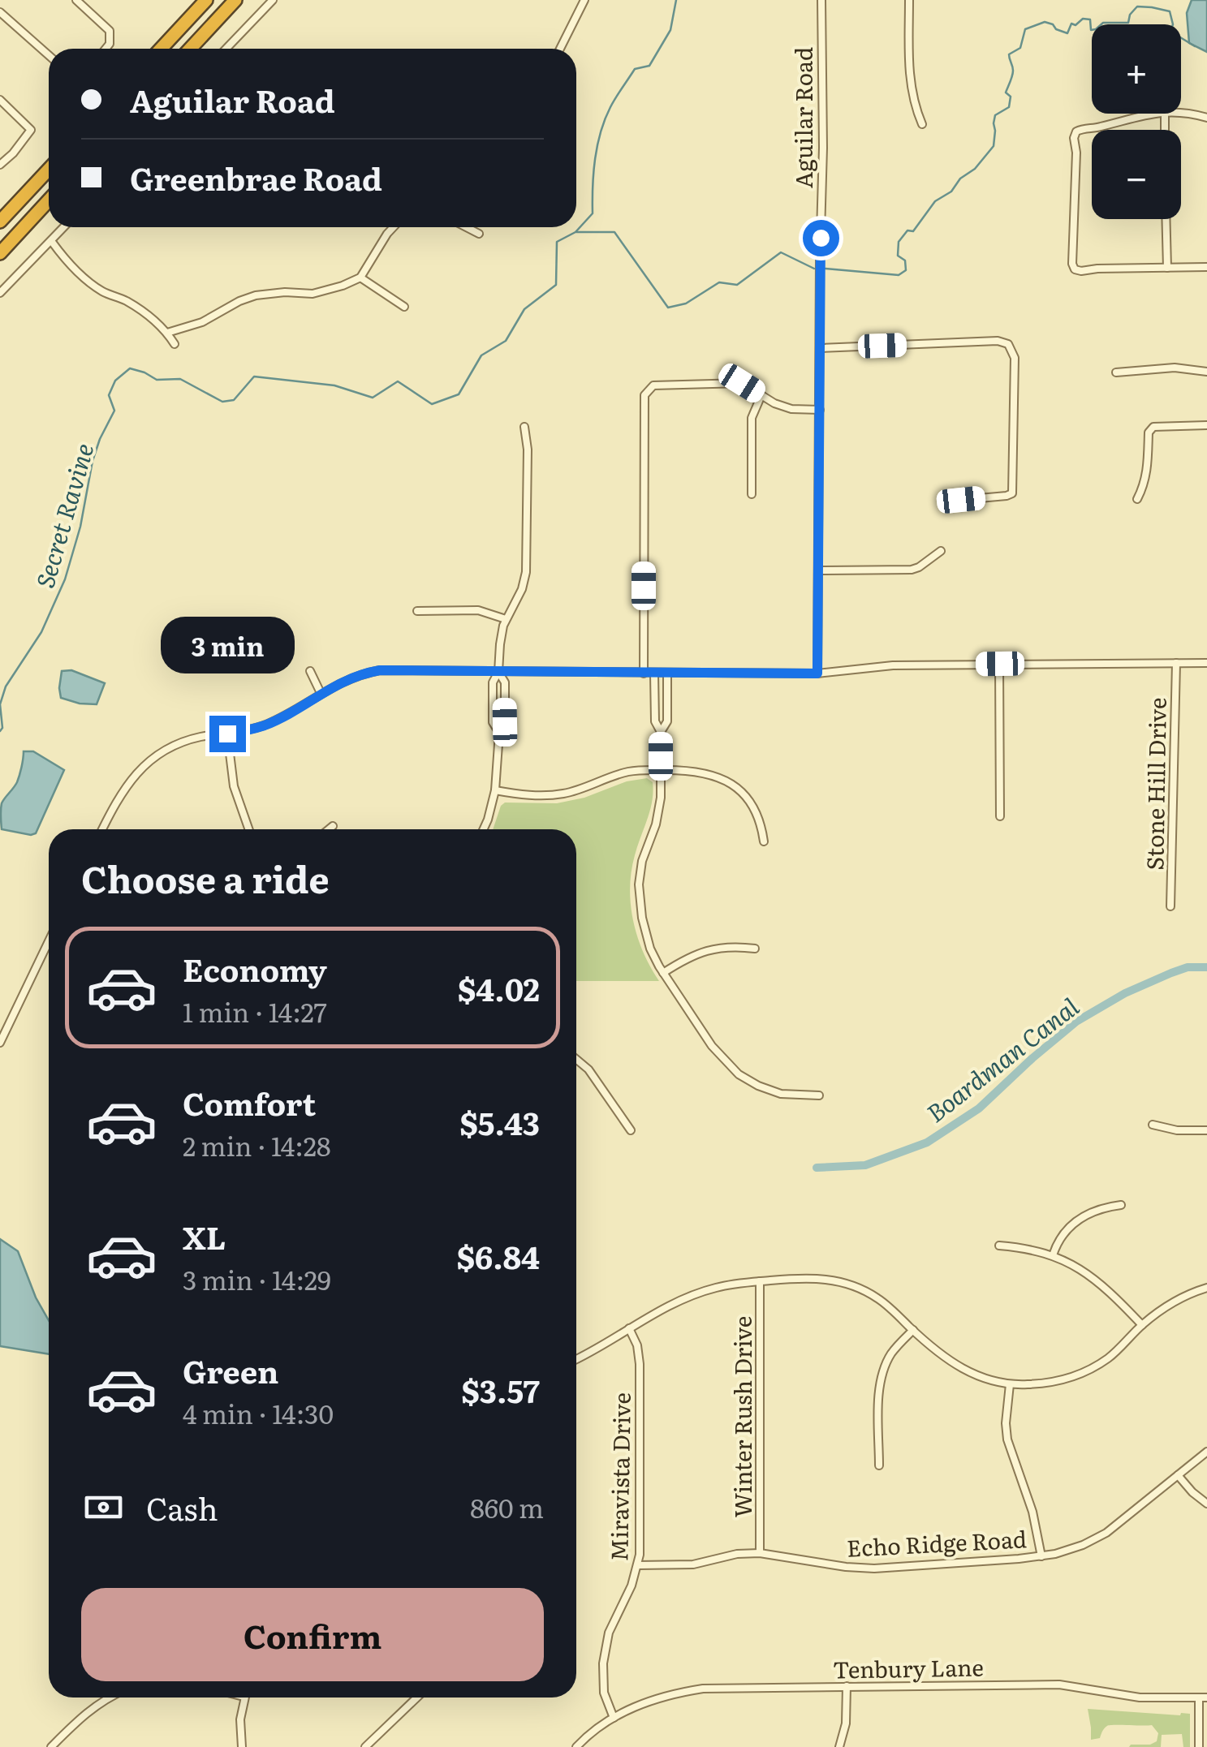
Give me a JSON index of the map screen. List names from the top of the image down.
{
  "streets": {
    "street": [
      "Aguilar Road",
      "Stone Hill Drive",
      "Winter Rush Drive",
      "Miravista Drive",
      "Echo Ridge Road",
      "Tenbury Lane"
    ]
  },
  "crossings": [
    ["Winter Rush Drive", "Echo Ridge Road"],
    ["Miravista Drive", "Echo Ridge Road"],
    ["Miravista Drive", "Tenbury Lane"]
  ],
  "water": ["Secret Ravine", "Boardman Canal"],
  "page": {
    "map_buttons": ["+", "−"],
    "banner": ["Aguilar Road", "Greenbrae Road"],
    "bubble": "3 min",
    "heading": "Choose a ride",
    "list": [
      {
        "name": "Economy",
        "note": "1 min · 14:27",
        "value": "$4.02"
      },
      {
        "name": "Comfort",
        "note": "2 min · 14:28",
        "value": "$5.43"
      },
      {
        "name": "XL",
        "note": "3 min · 14:29",
        "value": "$6.84"
      },
      {
        "name": "Green",
        "note": "4 min · 14:30",
        "value": "$3.57"
      }
    ],
    "pay": ["Cash", "860 m"],
    "buttons": "Confirm"
  }
}
